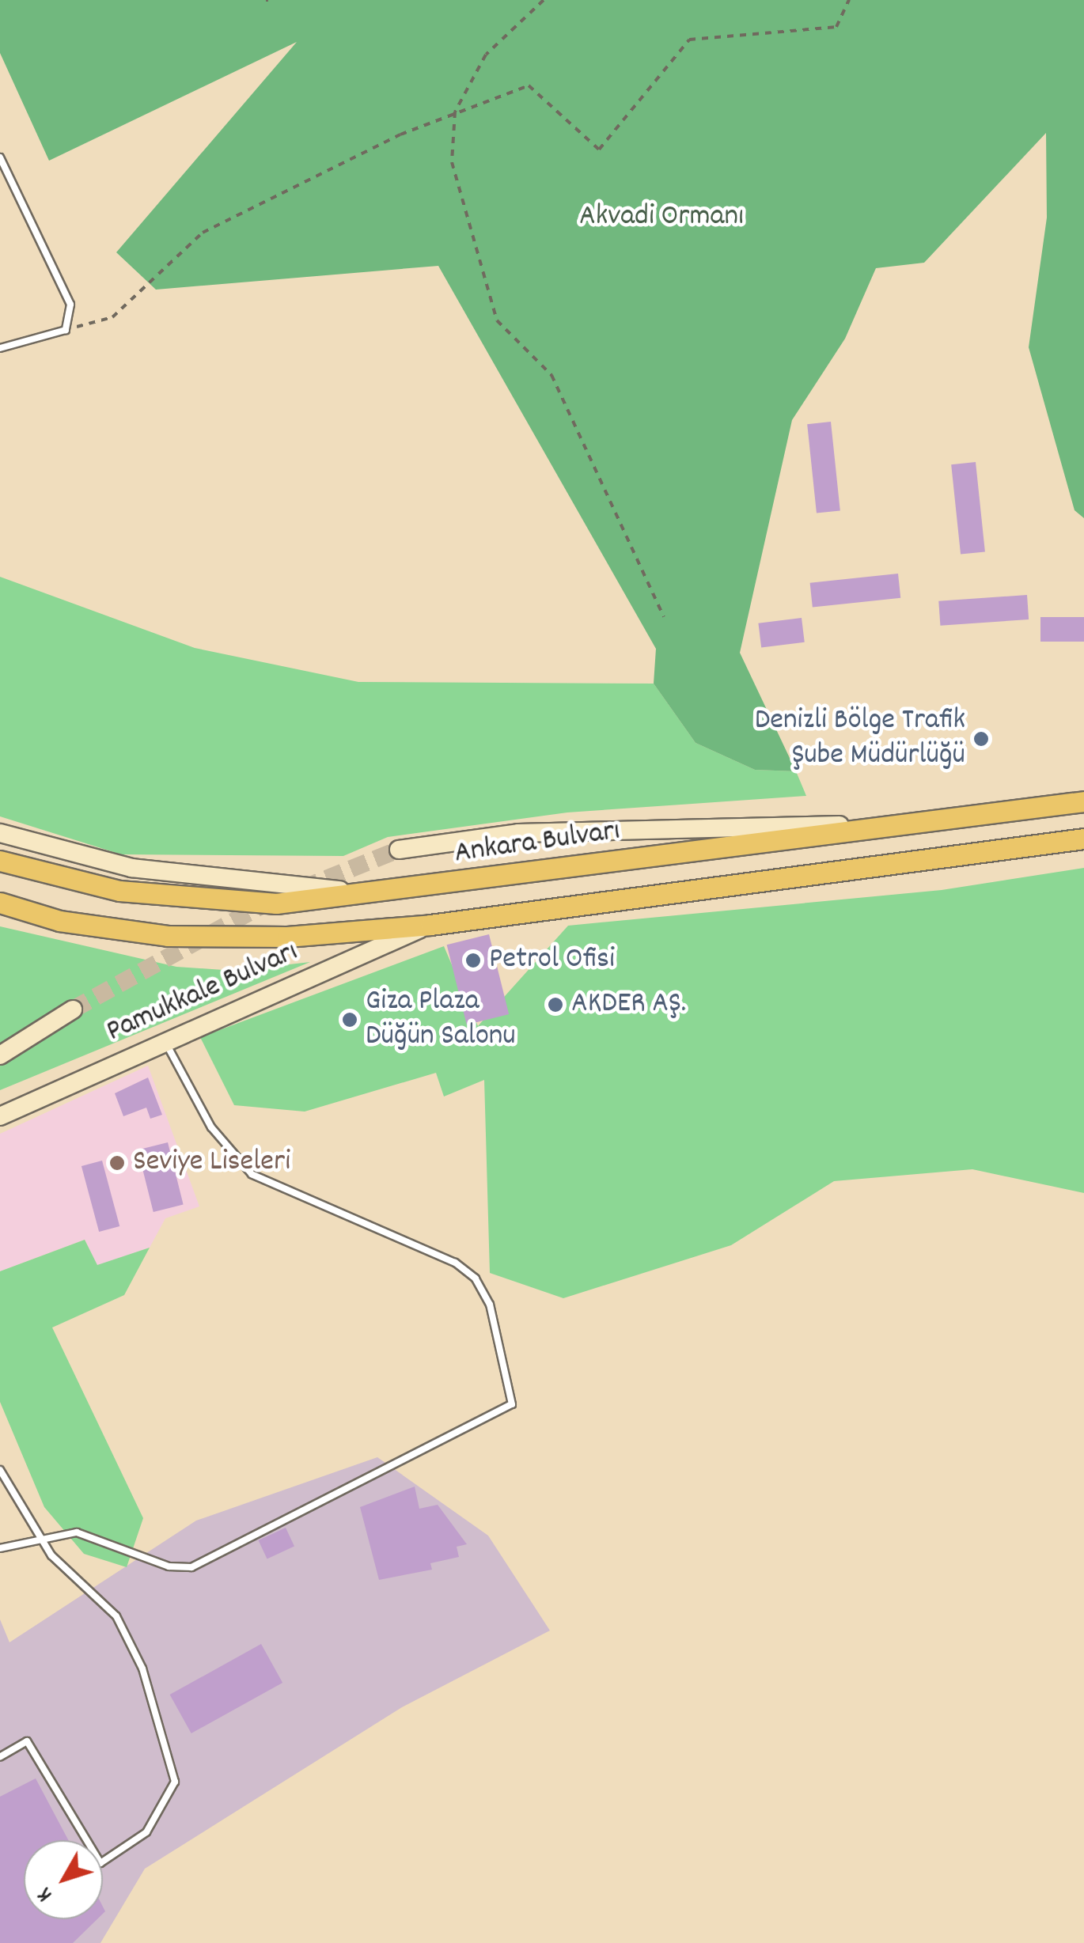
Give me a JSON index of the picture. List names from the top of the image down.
{
  "streets": {
    "main road": ["Ankara Bulvarı", "Pamukkale Bulvarı"]
  },
  "parks": ["Akvadi Ormanı"],
  "places": [
    "Denizli Bölge Trafik Şube Müdürlüğü",
    "Petrol Ofisi",
    "AKDER AŞ.",
    "Giza Plaza Düğün Salonu",
    "Seviye Liseleri"
  ],
  "north": "bottom left"
}
